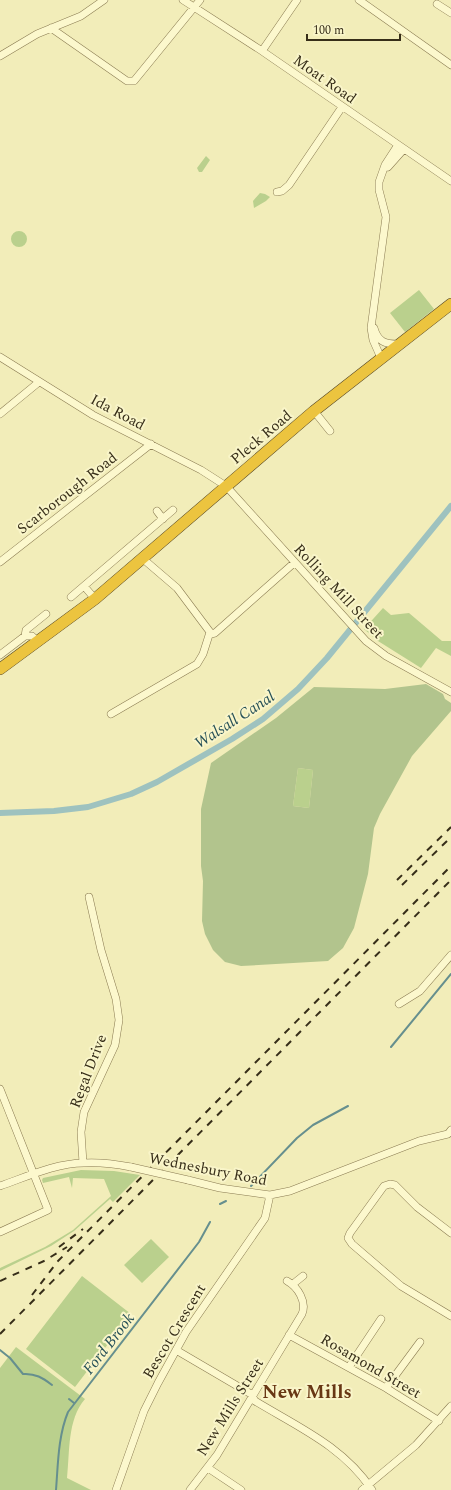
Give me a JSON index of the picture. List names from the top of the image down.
{
  "streets": {
    "highway": ["Pleck Road"],
    "street": [
      "Moat Road",
      "Ida Road",
      "Scarborough Road",
      "Rolling Mill Street",
      "Regal Drive",
      "Wednesbury Road",
      "Bescot Crescent",
      "Rosamond Street",
      "New Mills Street"
    ]
  },
  "crossings": [
    ["Ida Road", "Pleck Road"],
    ["Ida Road", "Scarborough Road"],
    ["Ida Road", "Rolling Mill Street"],
    ["Pleck Road", "Rolling Mill Street"],
    ["Regal Drive", "Wednesbury Road"],
    ["Wednesbury Road", "Bescot Crescent"],
    ["Rosamond Street", "New Mills Street"]
  ],
  "districts": ["New Mills"],
  "water": ["Walsall Canal", "Ford Brook"],
  "scale_bar": "100 m"
}
